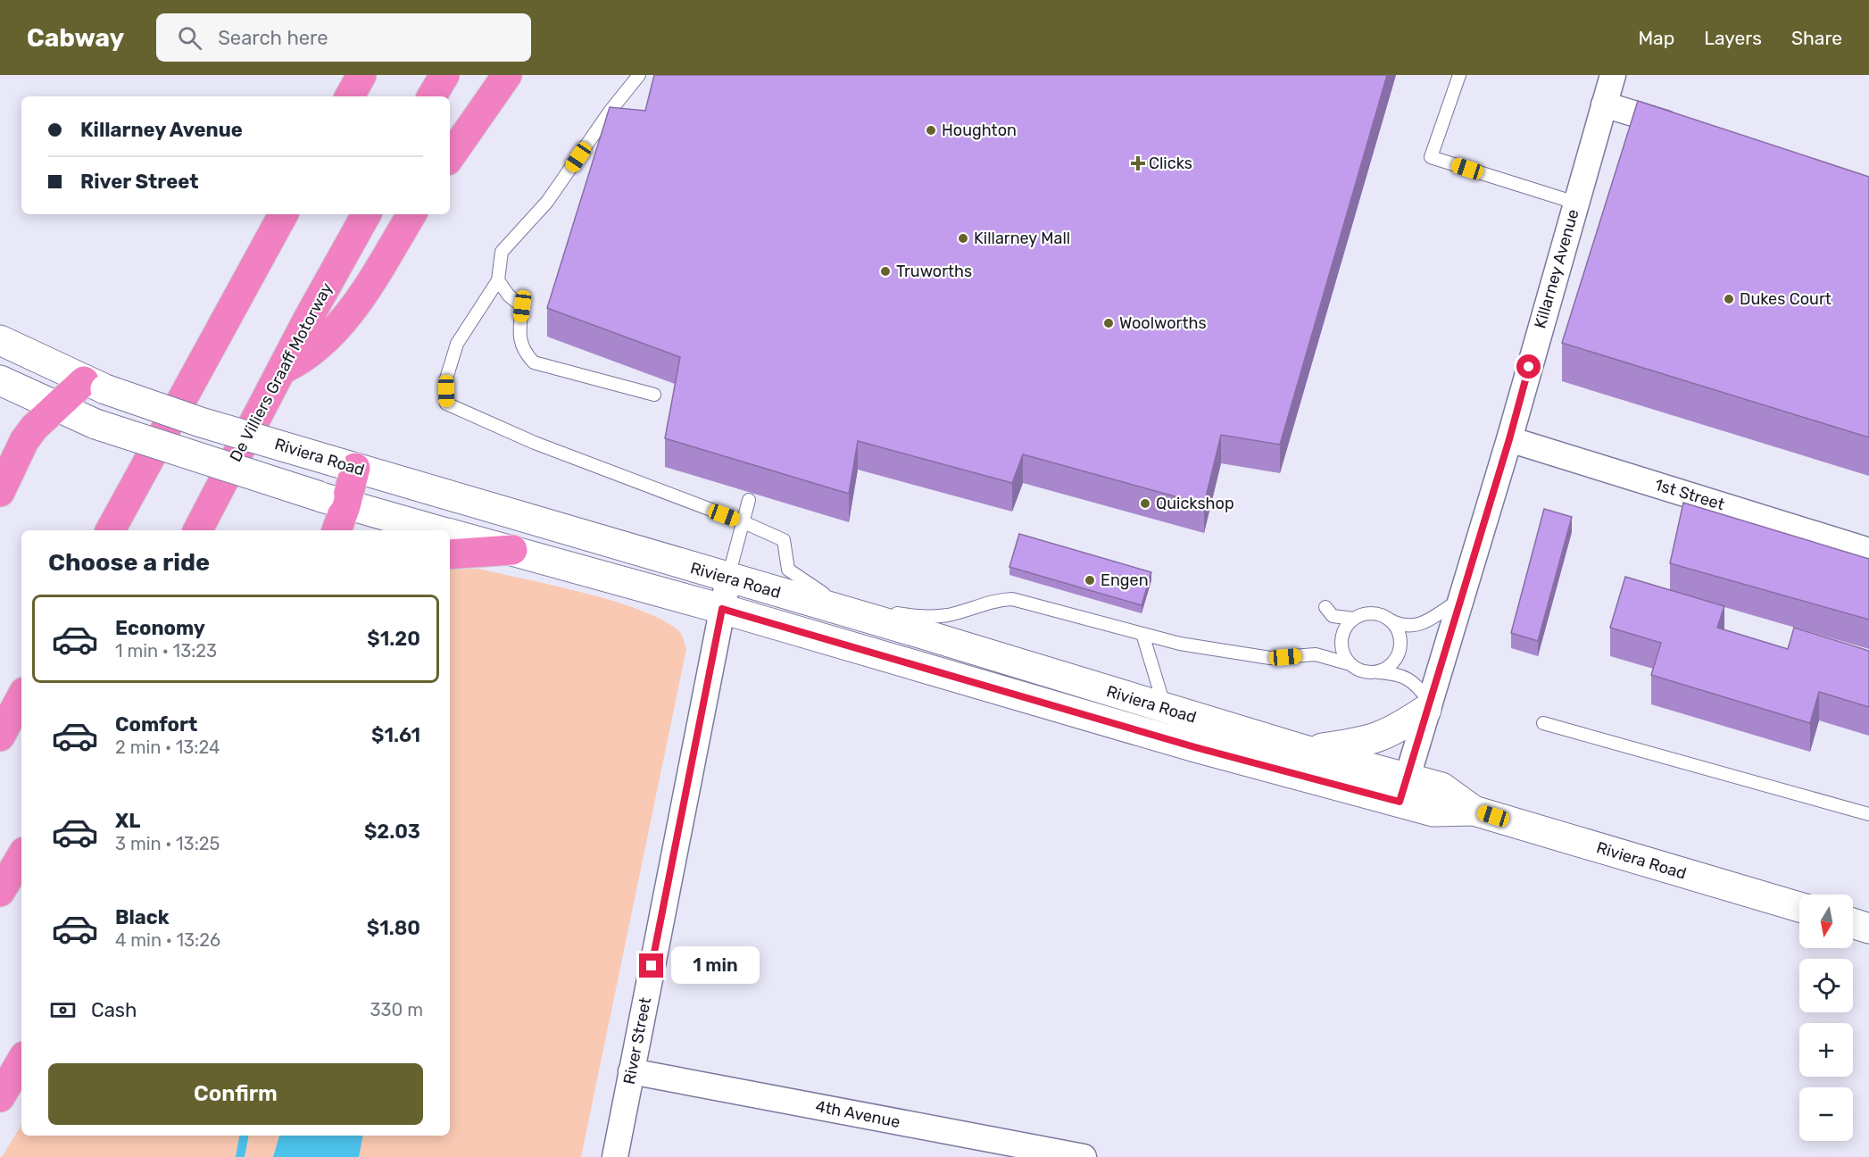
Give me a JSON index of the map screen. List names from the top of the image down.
{
  "streets": {
    "highway": ["De Villiers Graaff Motorway"],
    "main road": ["Riviera Road"],
    "street": [
      "Killarney Avenue",
      "1st Street",
      "River Street",
      "4th Avenue"
    ]
  },
  "crossings": [
    ["Killarney Avenue", "Riviera Road"],
    ["Killarney Avenue", "1st Street"],
    ["Riviera Road", "River Street"],
    ["River Street", "4th Avenue"]
  ],
  "places": {
    "other": [
      "Houghton",
      "Killarney Mall",
      "Truworths",
      "Dukes Court",
      "Woolworths",
      "Quickshop",
      "Engen"
    ],
    "health": ["Clicks"]
  },
  "north": "bottom",
  "page": {
    "header": "Cabway",
    "search": "Search here",
    "nav": ["Map", "Layers", "Share"],
    "banner": ["Killarney Avenue", "River Street"],
    "heading": "Choose a ride",
    "list": [
      {
        "name": "Economy",
        "note": "1 min · 13:23",
        "value": "$1.20"
      },
      {
        "name": "Comfort",
        "note": "2 min · 13:24",
        "value": "$1.61"
      },
      {
        "name": "XL",
        "note": "3 min · 13:25",
        "value": "$2.03"
      },
      {
        "name": "Black",
        "note": "4 min · 13:26",
        "value": "$1.80"
      }
    ],
    "map_buttons": ["+", "−"],
    "bubble": "1 min",
    "pay": ["Cash", "330 m"],
    "buttons": "Confirm"
  }
}
